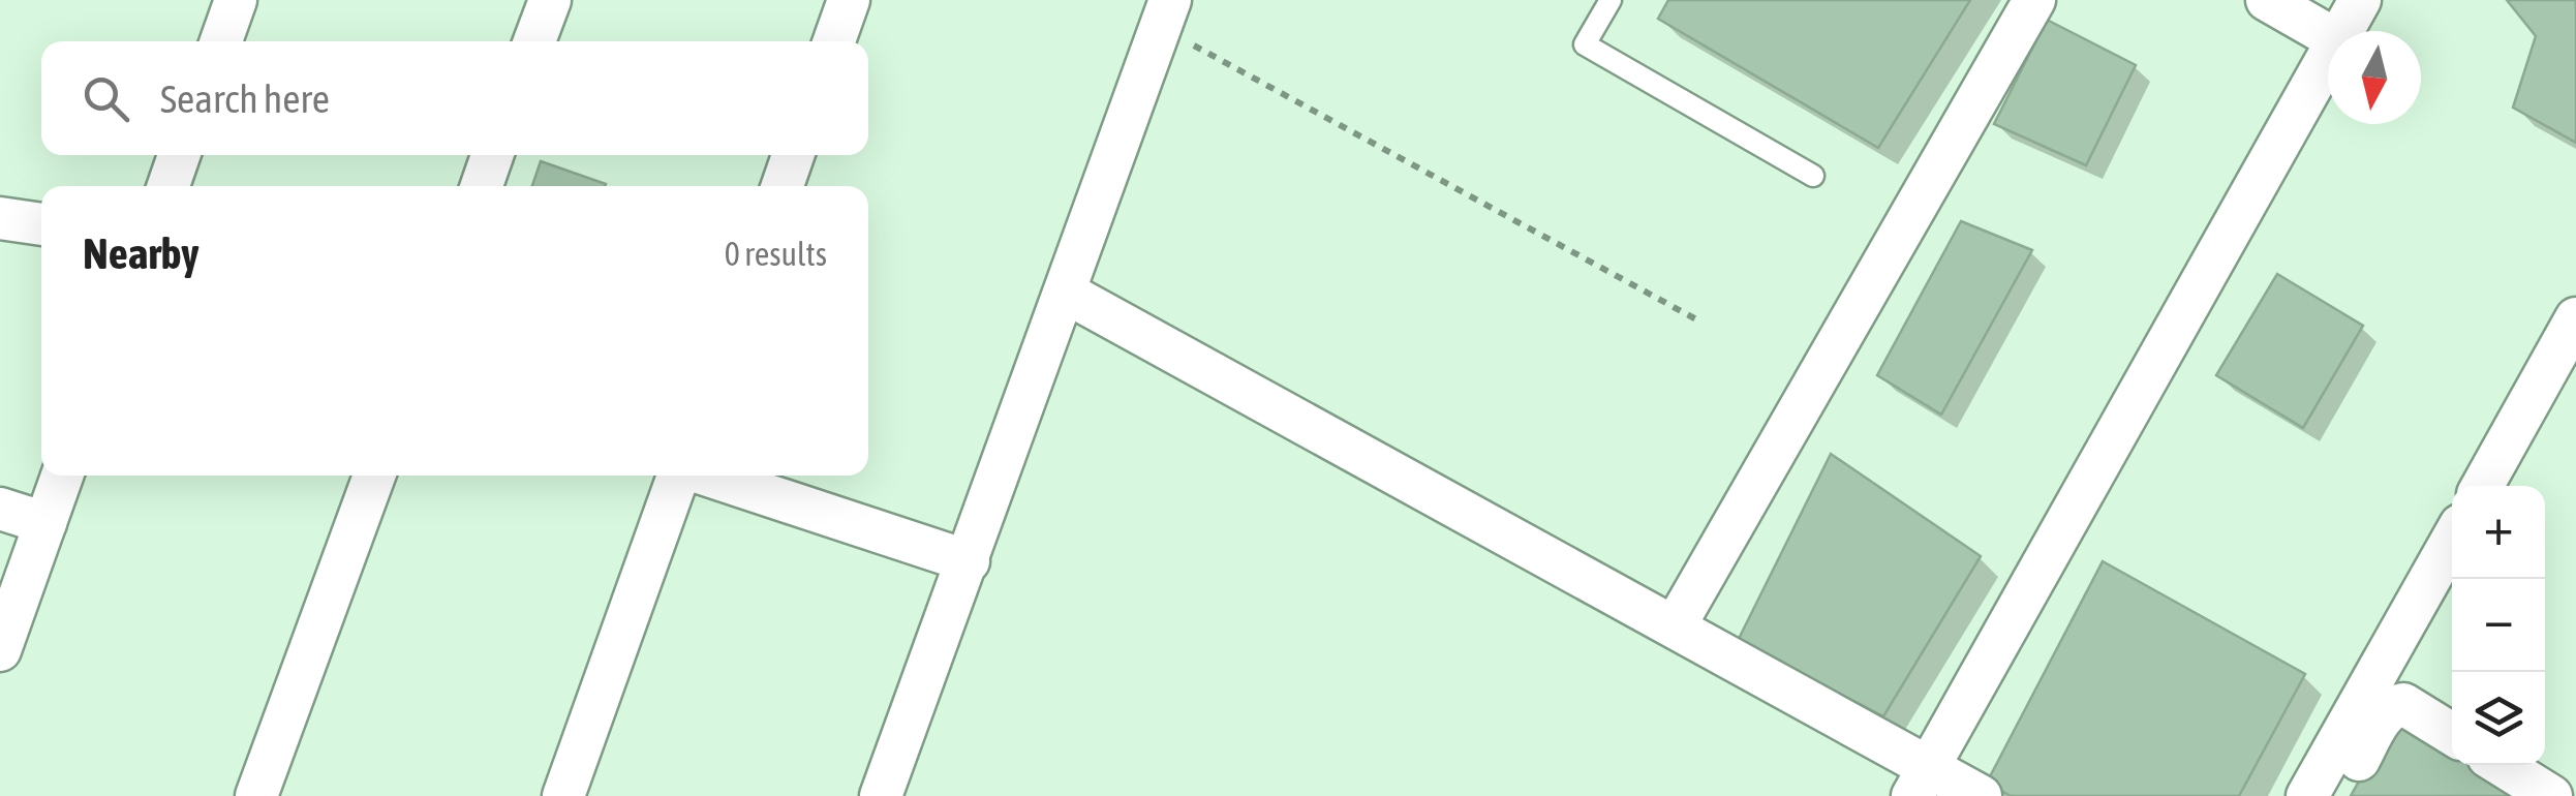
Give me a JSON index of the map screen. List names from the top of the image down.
{
  "north": "bottom",
  "page": {
    "search": "Search here",
    "heading": ["Nearby", "0 results"],
    "map_buttons": ["+", "−"]
  }
}
